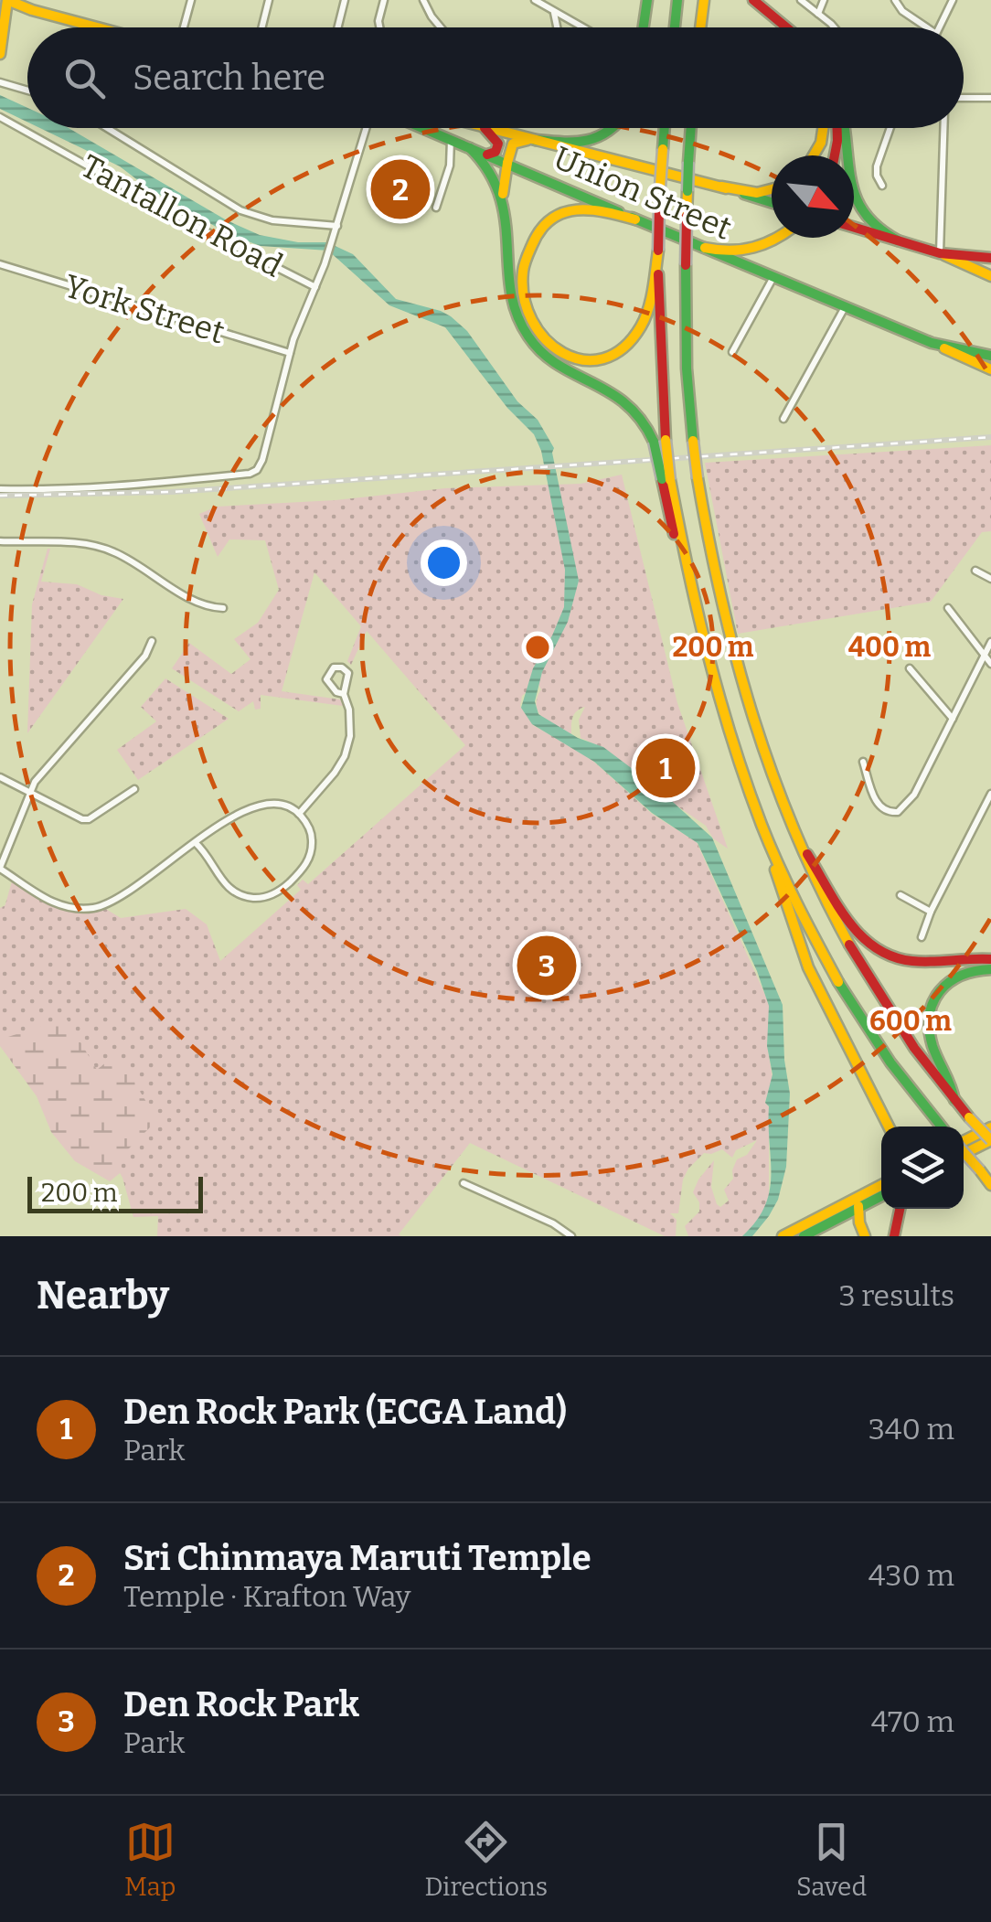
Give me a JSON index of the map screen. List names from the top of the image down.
{
  "streets": {
    "main road": ["Union Street"],
    "street": ["Tantallon Road", "York Street"]
  },
  "scale_bar": "200 m",
  "north": "bottom right",
  "page": {
    "search": "Search here",
    "pins": ["2", "1", "3"],
    "scale": "200 m",
    "heading": ["Nearby", "3 results"],
    "list": [
      {
        "mark": "1",
        "name": "Den Rock Park (ECGA Land)",
        "note": "Park",
        "value": "340 m"
      },
      {
        "mark": "2",
        "name": "Sri Chinmaya Maruti Temple",
        "note": "Temple · Krafton Way",
        "value": "430 m"
      },
      {
        "mark": "3",
        "name": "Den Rock Park",
        "note": "Park",
        "value": "470 m"
      }
    ],
    "nav": ["Map", "Directions", "Saved"]
  },
  "rings": ["200 m", "400 m", "600 m"]
}
